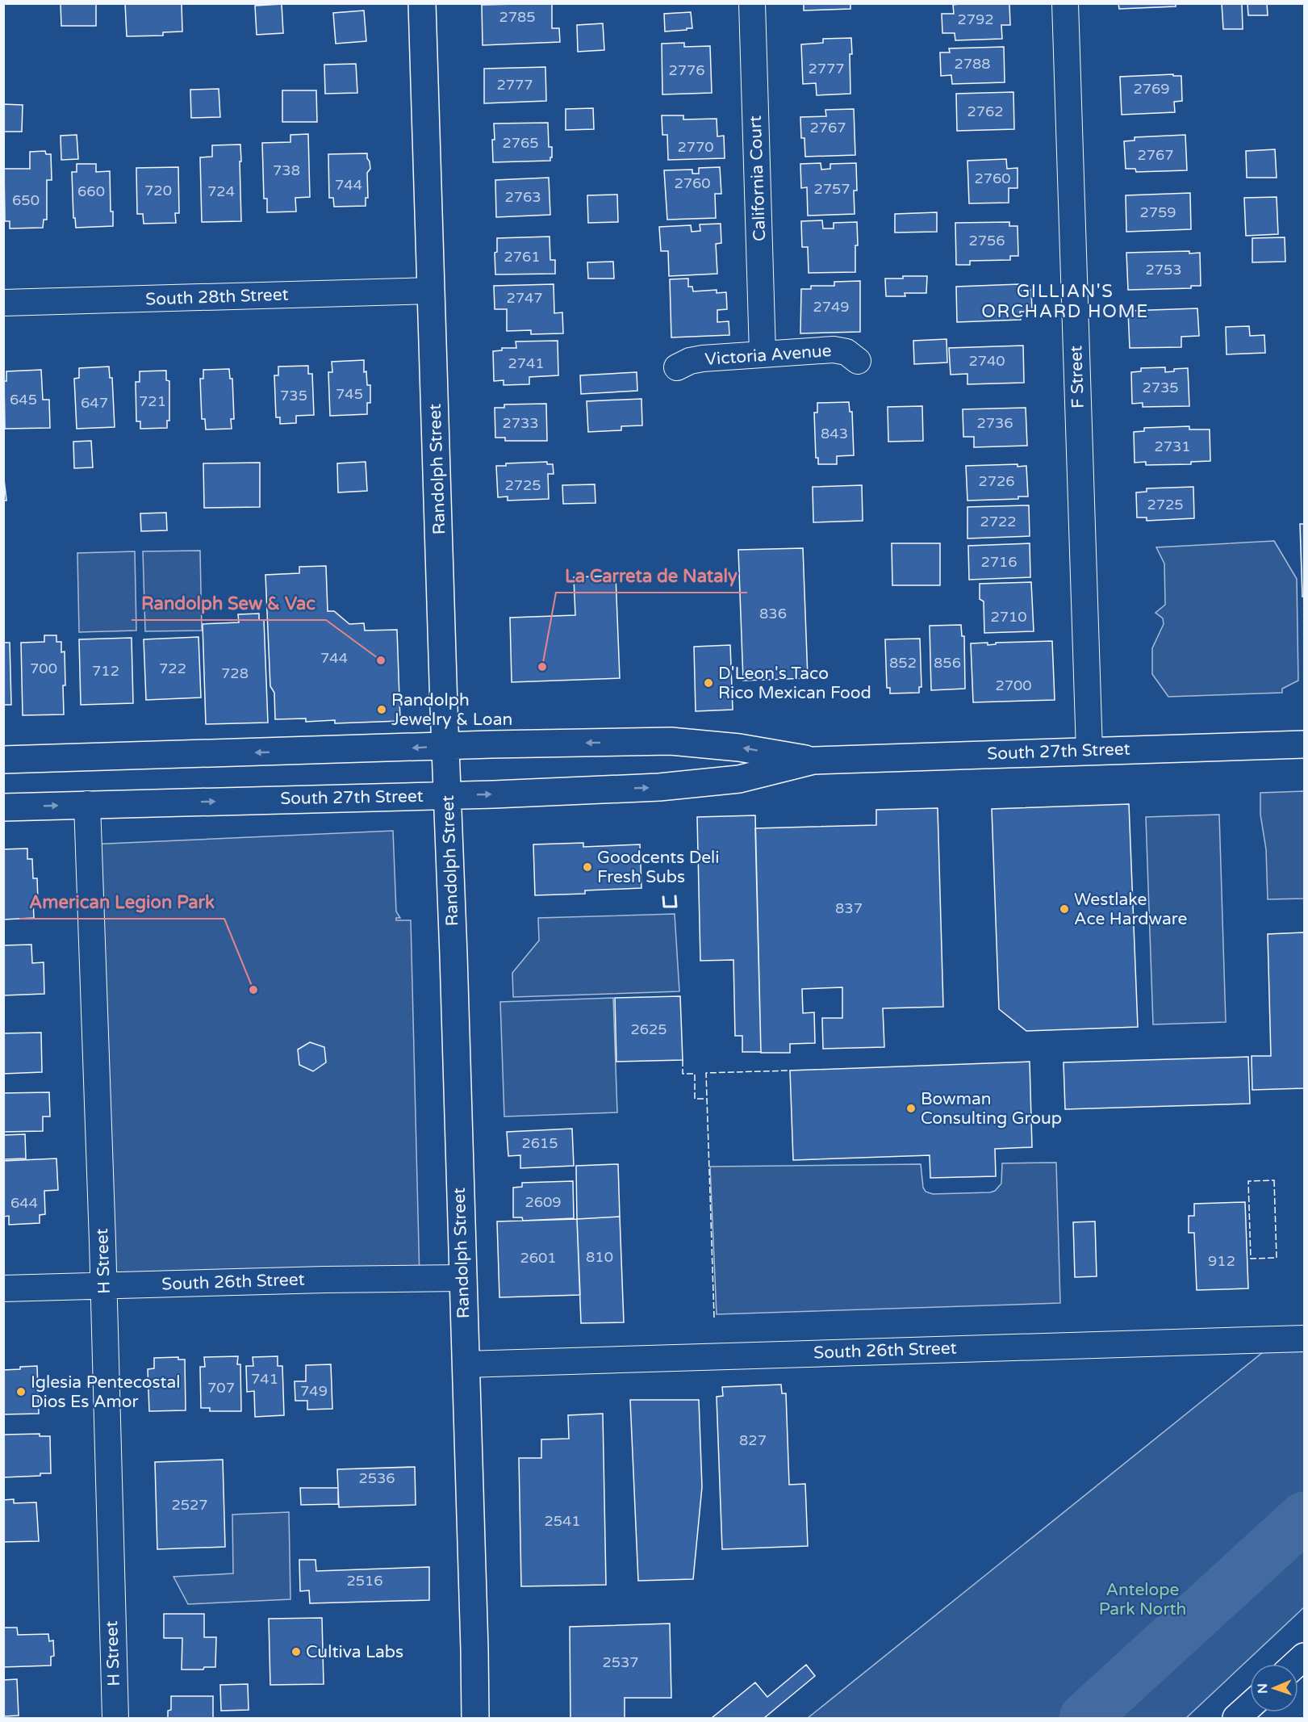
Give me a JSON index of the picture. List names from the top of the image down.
{
  "streets": {
    "main road": ["Randolph Street", "South 27th Street"],
    "street": [
      "California Court",
      "South 28th Street",
      "Victoria Avenue",
      "F Street",
      "H Street",
      "South 26th Street"
    ]
  },
  "crossings": [
    ["California Court", "Victoria Avenue"],
    ["South 28th Street", "Randolph Street"],
    ["F Street", "South 27th Street"],
    ["Randolph Street", "South 27th Street"],
    ["Randolph Street", "South 26th Street"],
    ["South 27th Street", "H Street"],
    ["H Street", "South 26th Street"]
  ],
  "districts": ["GILLIAN'S ORCHARD HOME"],
  "parks": ["Antelope Park North"],
  "places": [
    "Randolph Sew & Vac",
    "La Carreta de Nataly",
    "D'Leon's Taco Rico Mexican Food",
    "Randolph Jewelry & Loan",
    "Goodcents Deli Fresh Subs",
    "Westlake Ace Hardware",
    "American Legion Park",
    "Bowman Consulting Group",
    "Iglesia Pentecostal Dios Es Amor",
    "Cultiva Labs"
  ],
  "house_numbers": [
    "2785",
    "2792",
    "2788",
    "2777",
    "2776",
    "2777",
    "2769",
    "2762",
    "2767",
    "2765",
    "2770",
    "2767",
    "738",
    "2760",
    "2760",
    "744",
    "2757",
    "720",
    "660",
    "724",
    "2763",
    "650",
    "2759",
    "2756",
    "2761",
    "2753",
    "2747",
    "2749",
    "2740",
    "2741",
    "2735",
    "745",
    "735",
    "645",
    "721",
    "647",
    "2733",
    "2736",
    "843",
    "2731",
    "2726",
    "2725",
    "2725",
    "2722",
    "2716",
    "836",
    "2710",
    "744",
    "852",
    "856",
    "700",
    "722",
    "712",
    "728",
    "2700",
    "837",
    "2625",
    "2615",
    "2609",
    "644",
    "810",
    "2601",
    "912",
    "741",
    "707",
    "749",
    "827",
    "2536",
    "2527",
    "2541",
    "2516",
    "2537"
  ],
  "north": "left"
}
